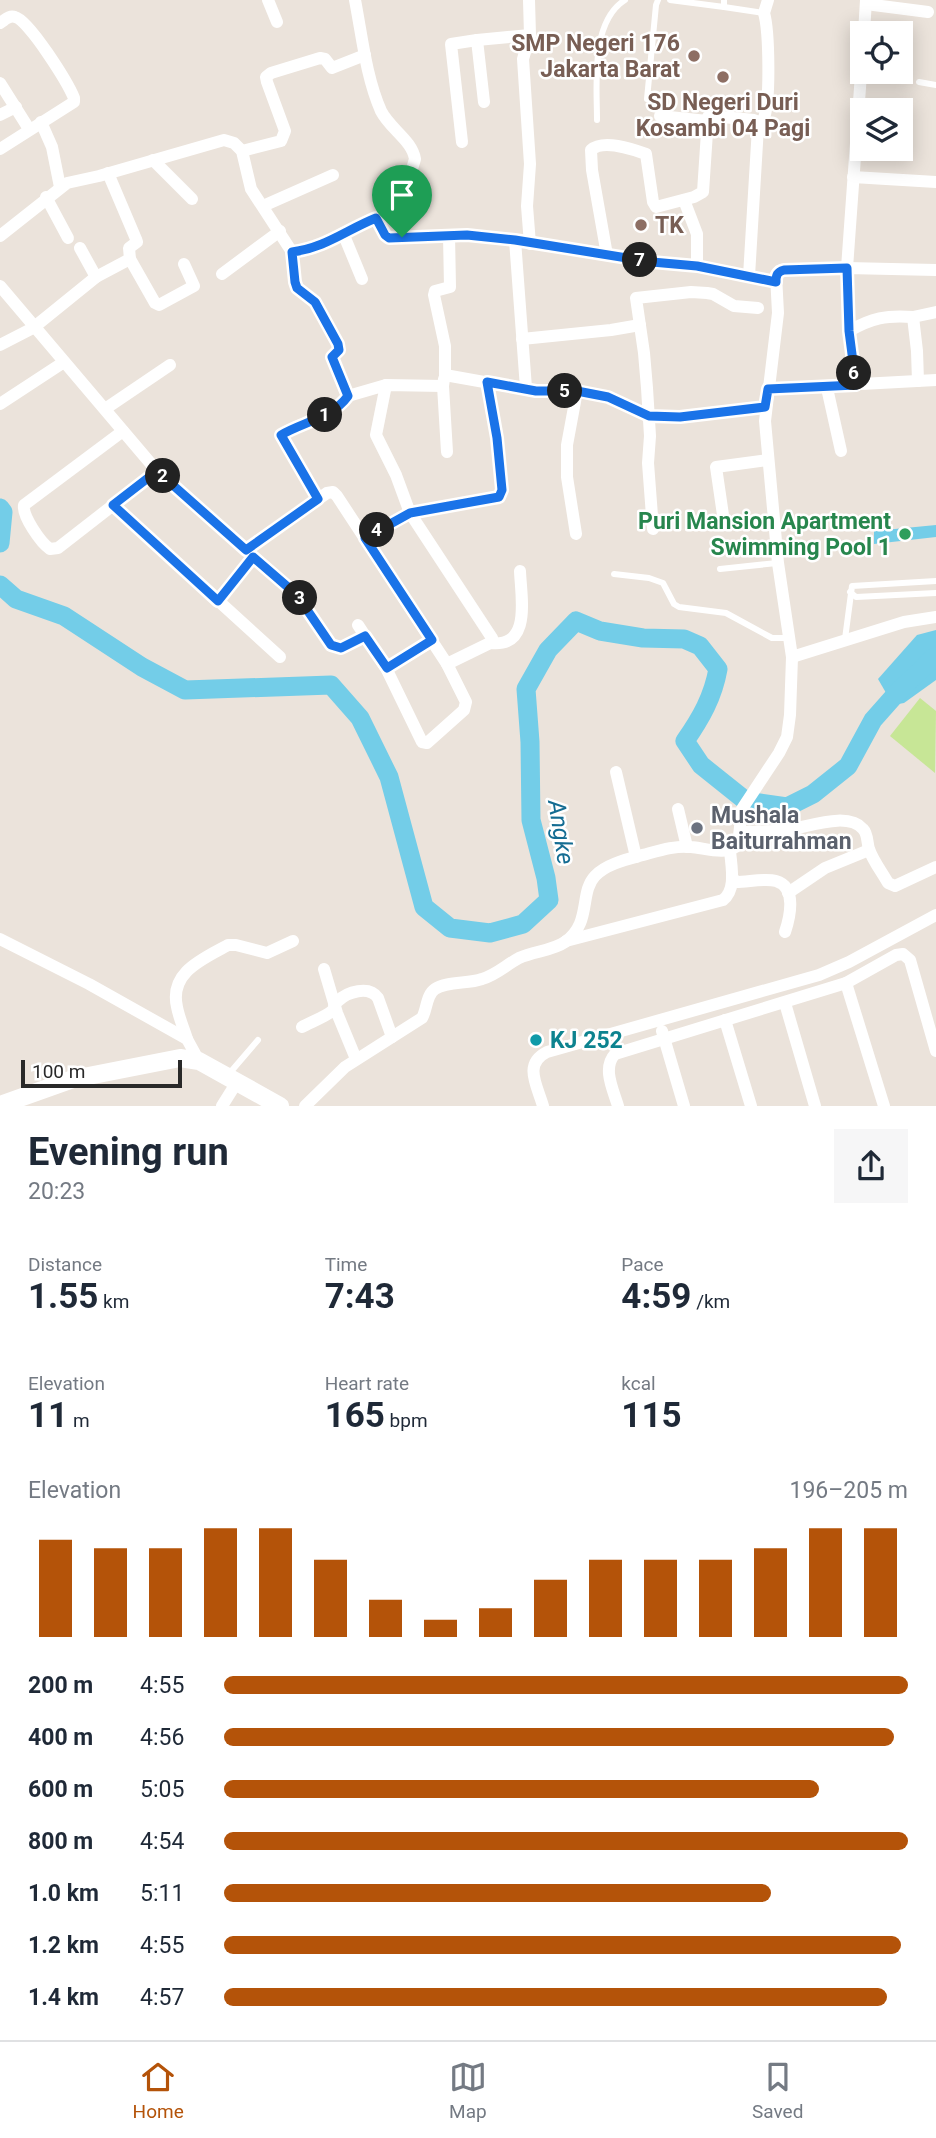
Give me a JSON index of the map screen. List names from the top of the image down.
{
  "water": ["Angke"],
  "places": [
    "SMP Negeri 176 Jakarta Barat",
    "SD Negeri Duri Kosambi 04 Pagi",
    "TK",
    "Puri Mansion Apartment Swimming Pool 1",
    "Mushala Baiturrahman",
    "KJ 252"
  ],
  "scale_bar": "100 m",
  "page": {
    "pins": [
      "7",
      "6",
      "5",
      "1",
      "2",
      "4",
      "3"
    ],
    "scale": "100 m",
    "heading": ["Evening run", "20:23"],
    "stats": [
      ["Distance", "1.55 km"],
      ["Time", "7:43"],
      ["Pace", "4:59 /km"],
      ["Elevation", "11 m"],
      ["Heart rate", "165 bpm"],
      ["kcal", "115"]
    ],
    "chart": ["Elevation", "196–205 m"],
    "list": [
      {
        "name": "200 m",
        "note": "4:55"
      },
      {
        "name": "400 m",
        "note": "4:56"
      },
      {
        "name": "600 m",
        "note": "5:05"
      },
      {
        "name": "800 m",
        "note": "4:54"
      },
      {
        "name": "1.0 km",
        "note": "5:11"
      },
      {
        "name": "1.2 km",
        "note": "4:55"
      },
      {
        "name": "1.4 km",
        "note": "4:57"
      }
    ],
    "tabs": ["Home", "Map", "Saved"]
  }
}
